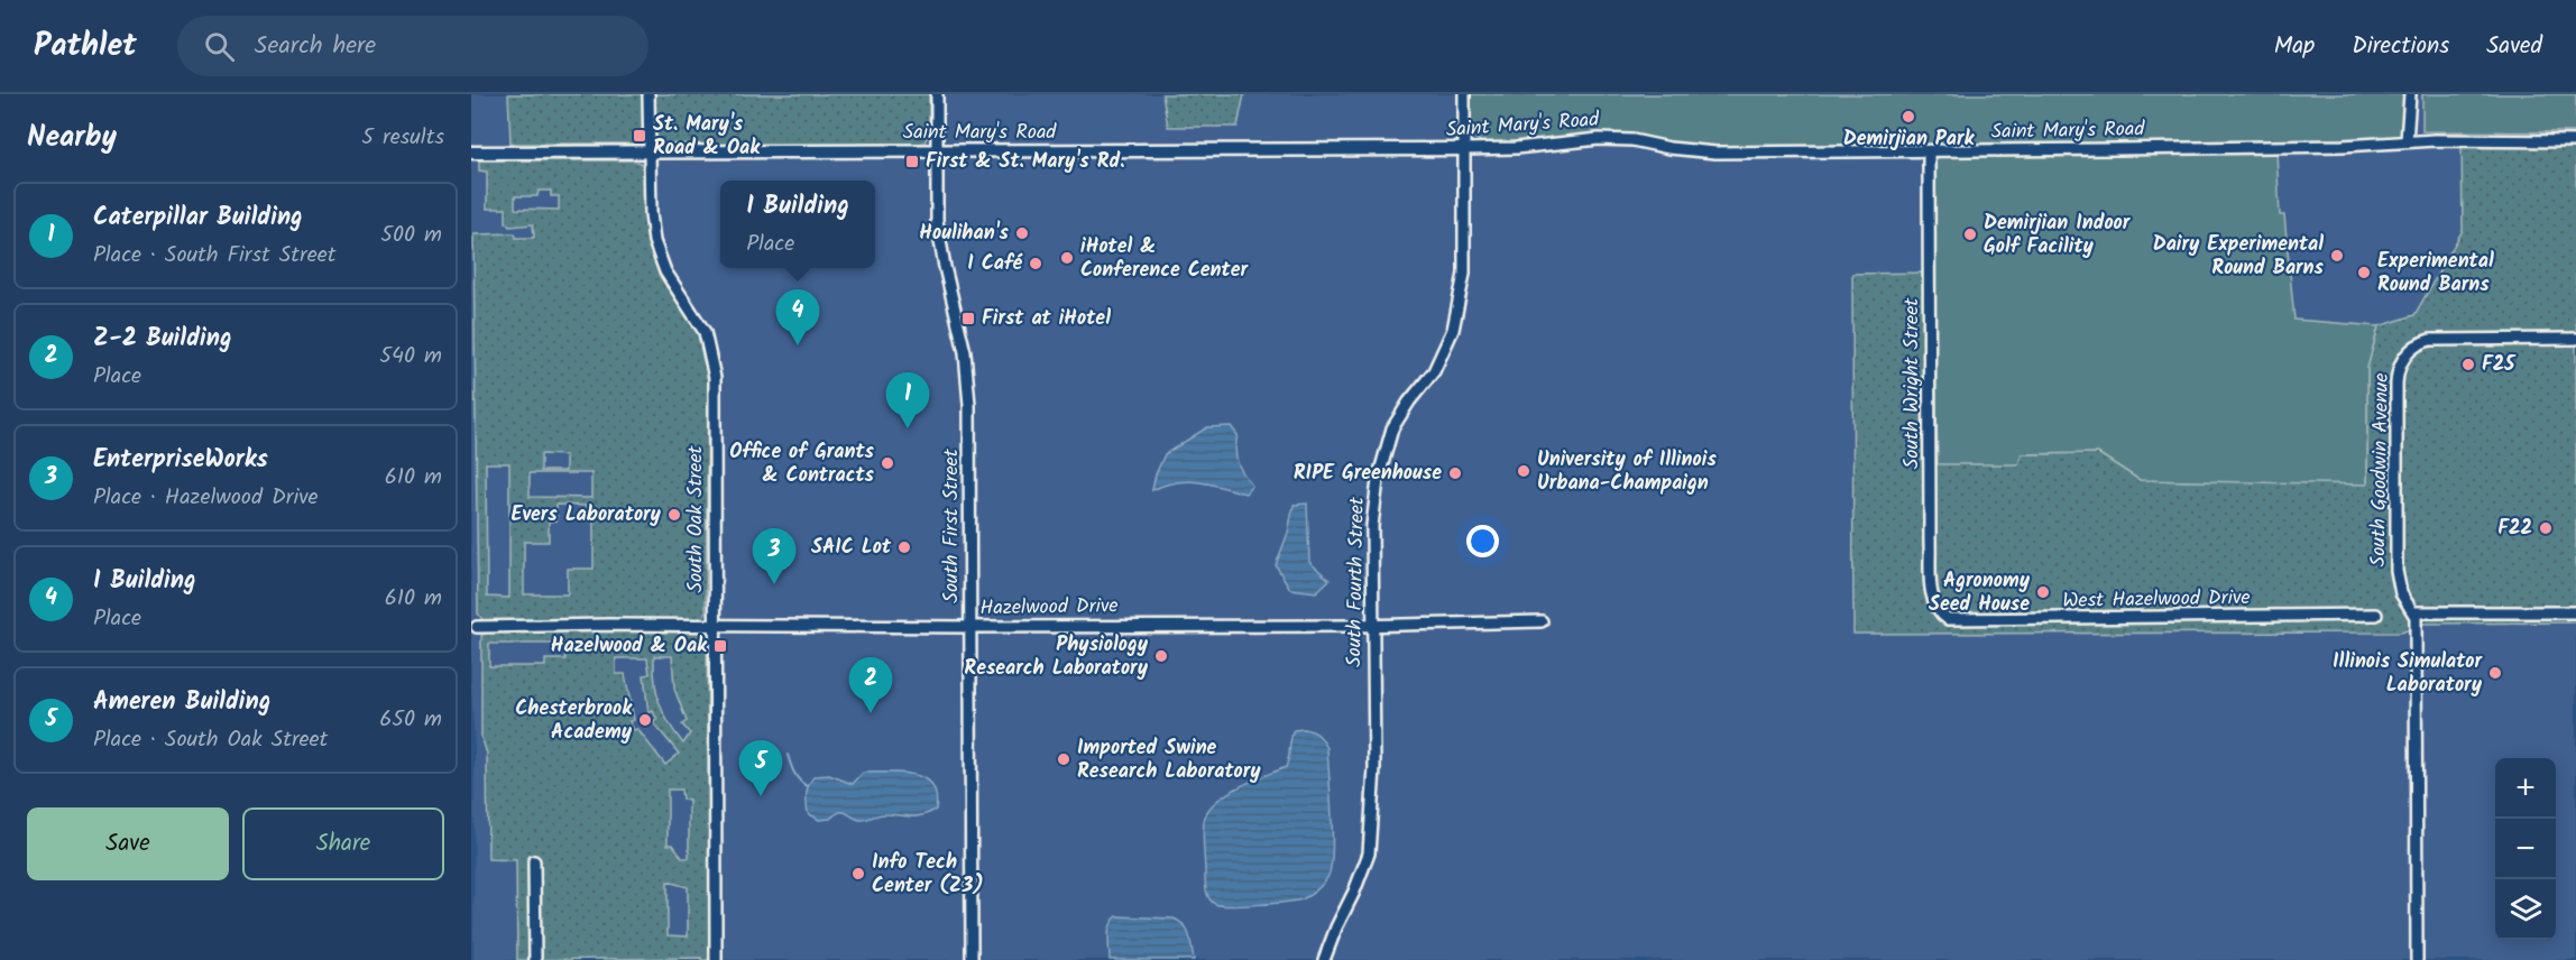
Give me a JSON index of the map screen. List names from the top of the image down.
{
  "streets": {
    "main road": ["Saint Mary's Road"],
    "street": [
      "South Wright Street",
      "South Goodwin Avenue",
      "South Oak Street",
      "South First Street",
      "South Fourth Street",
      "West Hazelwood Drive",
      "Hazelwood Drive"
    ]
  },
  "crossings": [
    ["Saint Mary's Road", "South Wright Street"],
    ["Saint Mary's Road", "South Oak Street"],
    ["Saint Mary's Road", "South First Street"],
    ["Saint Mary's Road", "South Fourth Street"],
    ["South Wright Street", "West Hazelwood Drive"],
    ["South Oak Street", "Hazelwood Drive"],
    ["South First Street", "Hazelwood Drive"],
    ["South Fourth Street", "Hazelwood Drive"]
  ],
  "places": {
    "other": [
      "Demirjian Park",
      "Houlihan's",
      "Demirjian Indoor Golf Facility",
      "Dairy Experimental Round Barns",
      "iHotel & Conference Center",
      "I Café",
      "Experimental Round Barns",
      "F25",
      "Office of Grants & Contracts",
      "University of Illinois Urbana-Champaign",
      "RIPE Greenhouse",
      "Evers Laboratory",
      "F22",
      "SAIC Lot",
      "Agronomy Seed House",
      "Physiology Research Laboratory",
      "Illinois Simulator Laboratory",
      "Chesterbrook Academy",
      "Imported Swine Research Laboratory",
      "Info Tech Center (Z3)"
    ],
    "transit": [
      "St. Mary's Road & Oak",
      "First & St. Mary's Rd.",
      "First at iHotel",
      "Hazelwood & Oak"
    ]
  },
  "page": {
    "header": "Pathlet",
    "search": "Search here",
    "nav": ["Map", "Directions", "Saved"],
    "heading": ["Nearby", "5 results"],
    "popup": ["I Building", "Place"],
    "list": [
      {
        "mark": "1",
        "name": "Caterpillar Building",
        "note": "Place · South First Street",
        "value": "500 m"
      },
      {
        "mark": "2",
        "name": "Z-2 Building",
        "note": "Place",
        "value": "540 m"
      },
      {
        "mark": "3",
        "name": "EnterpriseWorks",
        "note": "Place · Hazelwood Drive",
        "value": "610 m"
      },
      {
        "mark": "4",
        "name": "I Building",
        "note": "Place",
        "value": "610 m"
      },
      {
        "mark": "5",
        "name": "Ameren Building",
        "note": "Place · South Oak Street",
        "value": "650 m"
      }
    ],
    "pins": [
      "4",
      "1",
      "3",
      "2",
      "5"
    ],
    "map_buttons": ["+", "−"],
    "buttons": ["Save", "Share"]
  }
}
